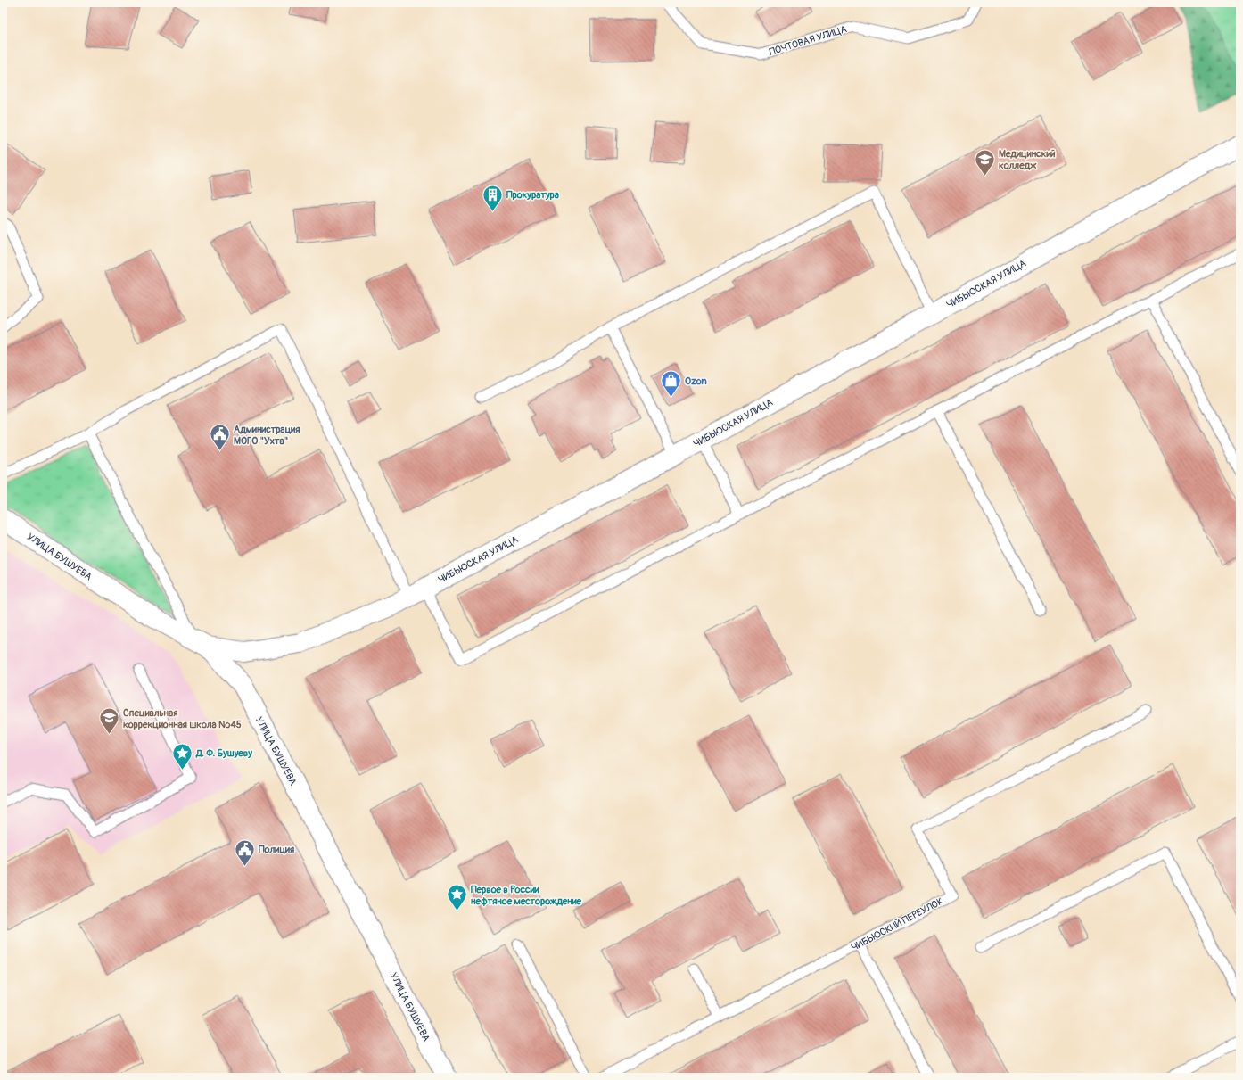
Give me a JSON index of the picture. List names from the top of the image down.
{
  "streets": {
    "street": ["ЧИБЬЮСКАЯ УЛИЦА", "УЛИЦА БУШУЕВА"],
    "lane": ["ПОЧТОВАЯ УЛИЦА", "ЧИБЬЮСКИЙ ПЕРЕУЛОК"]
  },
  "crossings": [
    ["ЧИБЬЮСКАЯ УЛИЦА", "УЛИЦА БУШУЕВА"]
  ],
  "places": {
    "school or university": ["Медицинский колледж", "Специальная коррекционная школа №45"],
    "building": ["Прокуратура"],
    "shop": ["Ozon"],
    "public building": ["Администрация МОГО \"Ухта\"", "Полиция"],
    "place": ["Д. Ф. Бушуеву", "Первое в России нефтяное месторождение"]
  }
}
